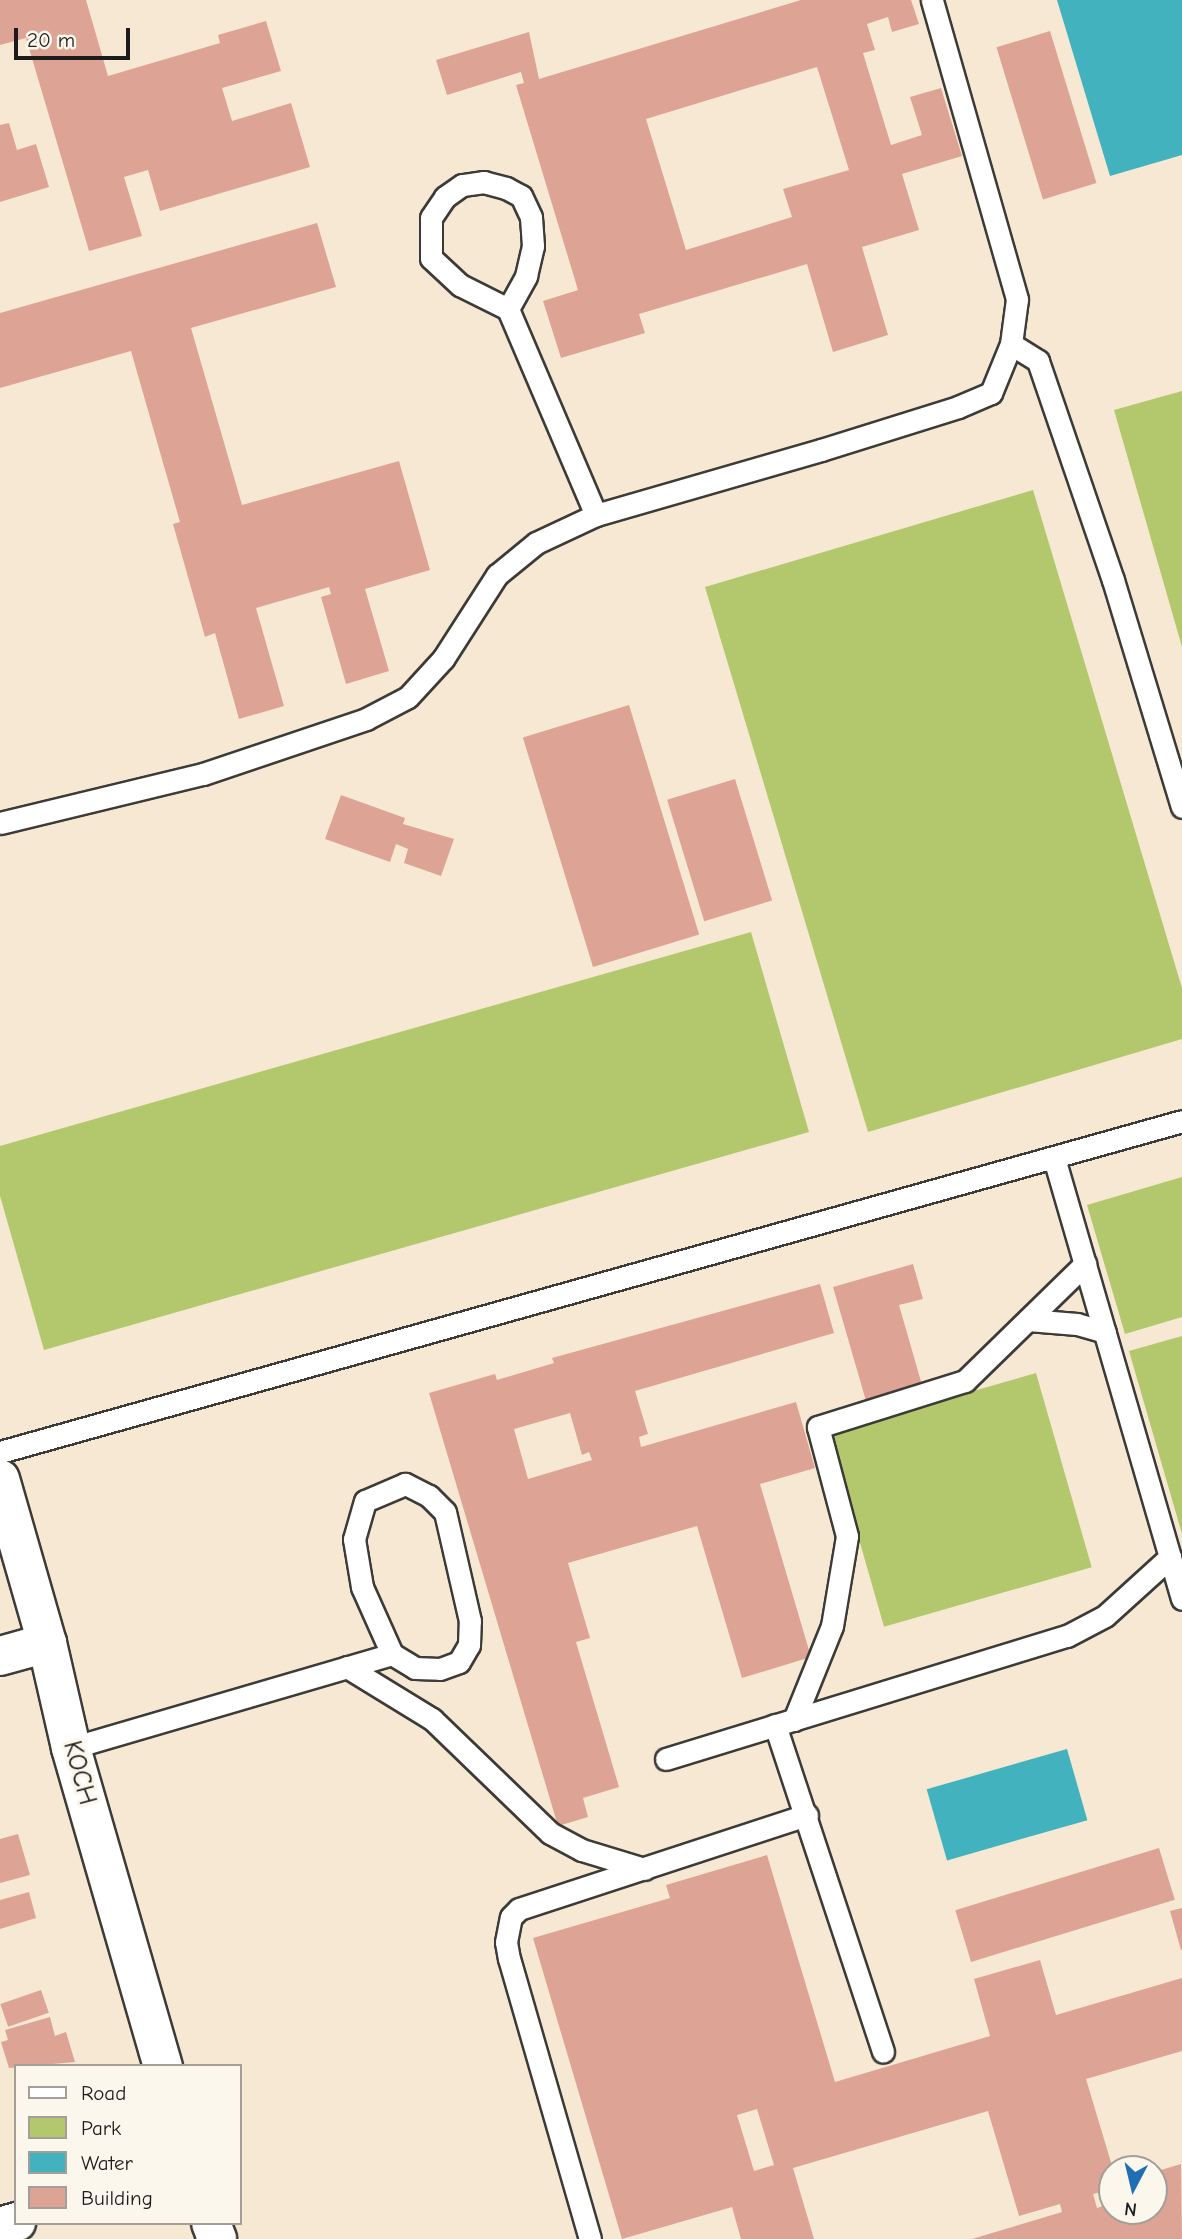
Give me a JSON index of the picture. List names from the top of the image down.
{
  "streets": {
    "street": ["KOCH"]
  },
  "legend": [
    "Road",
    "Park",
    "Water",
    "Building"
  ],
  "scale_bar": "20 m",
  "north": "bottom"
}
